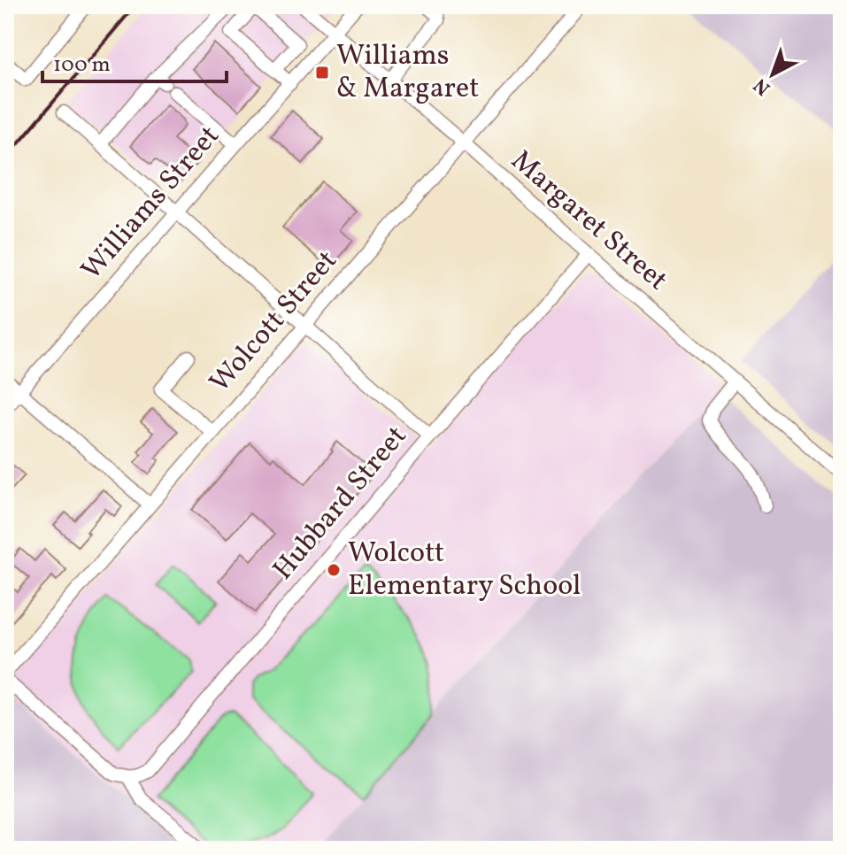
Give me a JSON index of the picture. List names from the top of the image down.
{
  "streets": {
    "street": [
      "Williams Street",
      "Margaret Street",
      "Wolcott Street",
      "Hubbard Street"
    ]
  },
  "crossings": [
    ["Williams Street", "Margaret Street"],
    ["Margaret Street", "Wolcott Street"],
    ["Margaret Street", "Hubbard Street"]
  ],
  "places": {
    "transit": ["Williams & Margaret"],
    "other": ["Wolcott Elementary School"]
  },
  "scale_bar": "100 m",
  "north": "bottom left"
}
